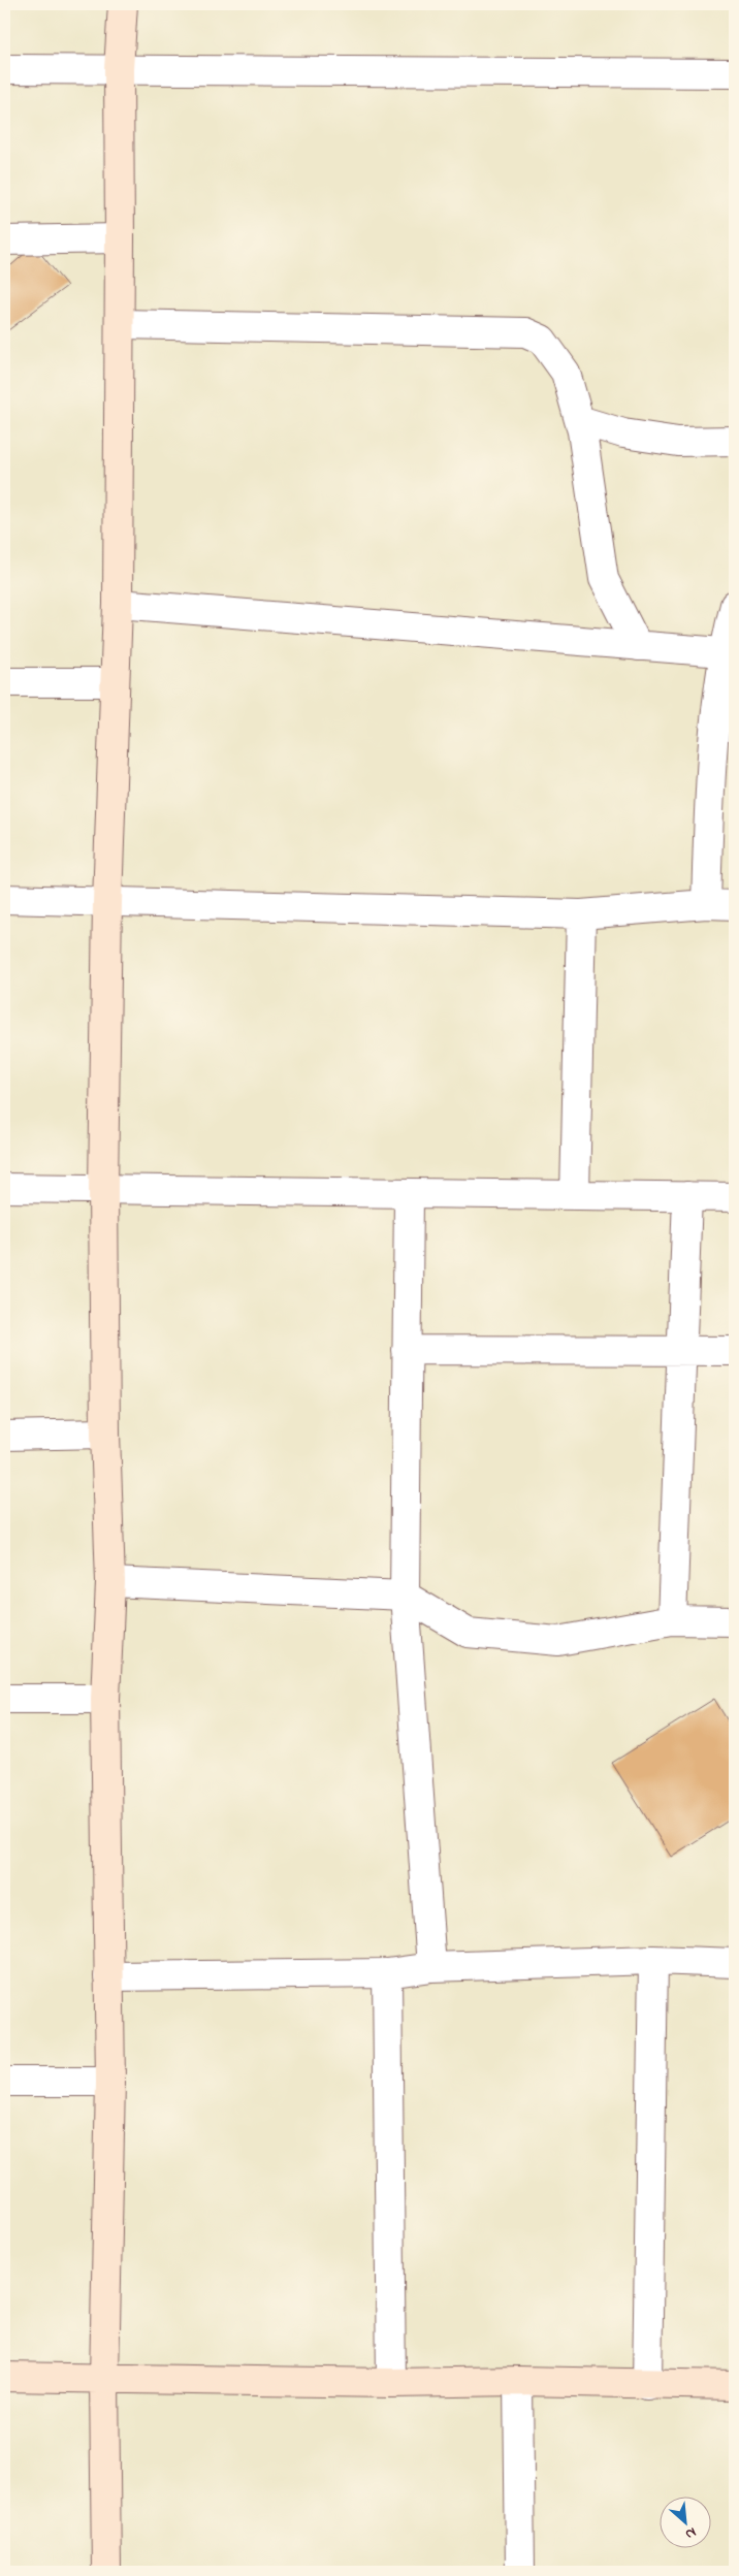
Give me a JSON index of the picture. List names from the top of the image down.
{
  "north": "bottom right"
}
